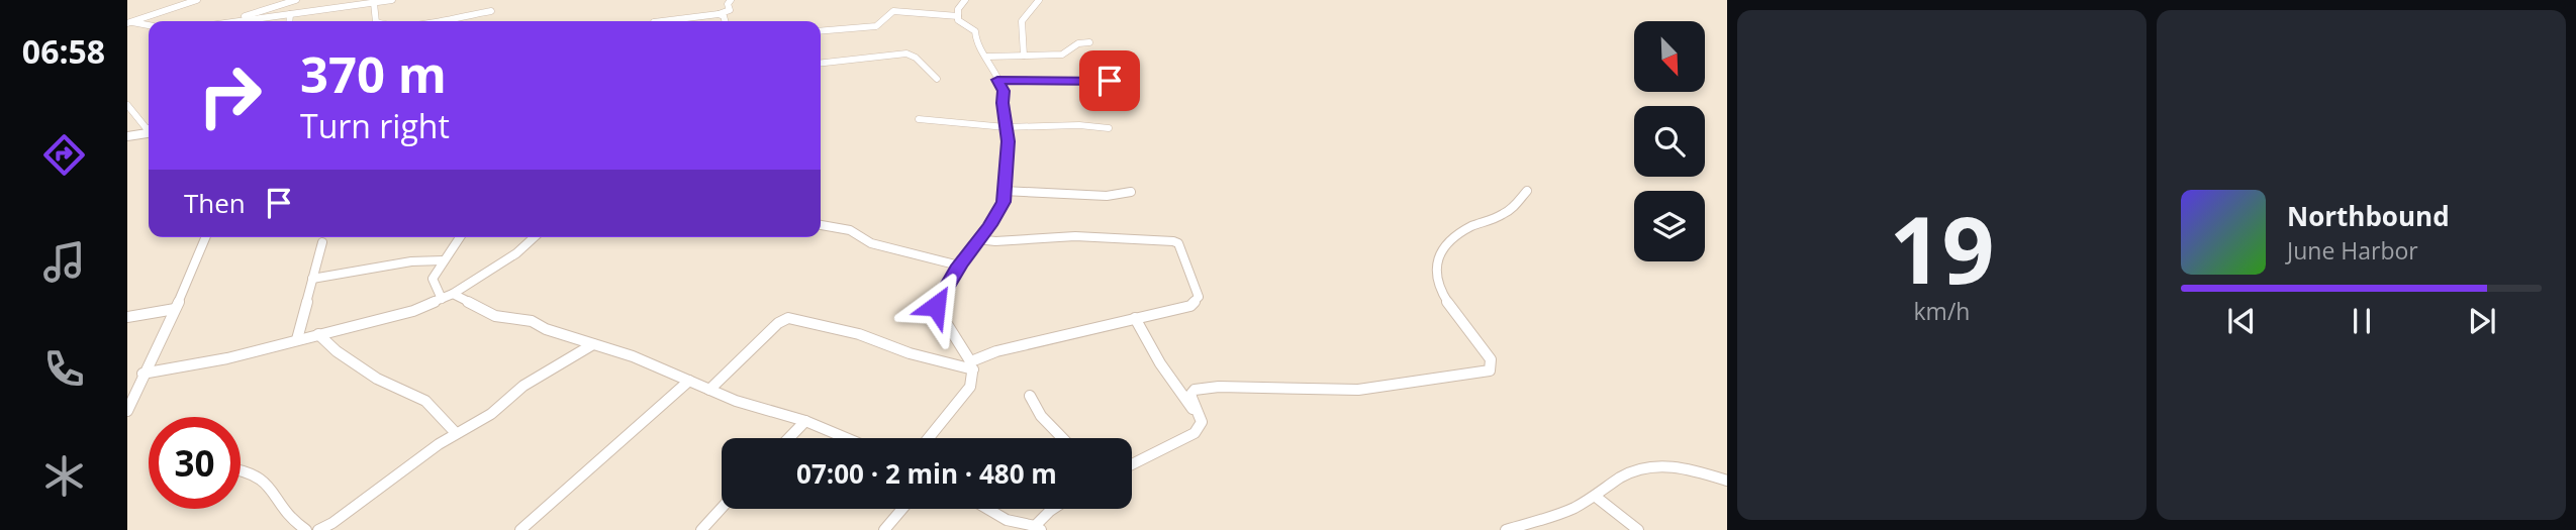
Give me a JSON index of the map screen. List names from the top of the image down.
{
  "north": "bottom right",
  "page": {
    "tabs": "06:58",
    "tile": ["19", "km/h"],
    "turn": ["370 m", "Turn right"],
    "then": "Then",
    "song": ["Northbound", "June Harbor"],
    "limit": "30",
    "trip": "07:00 · 2 min · 480 m"
  }
}
